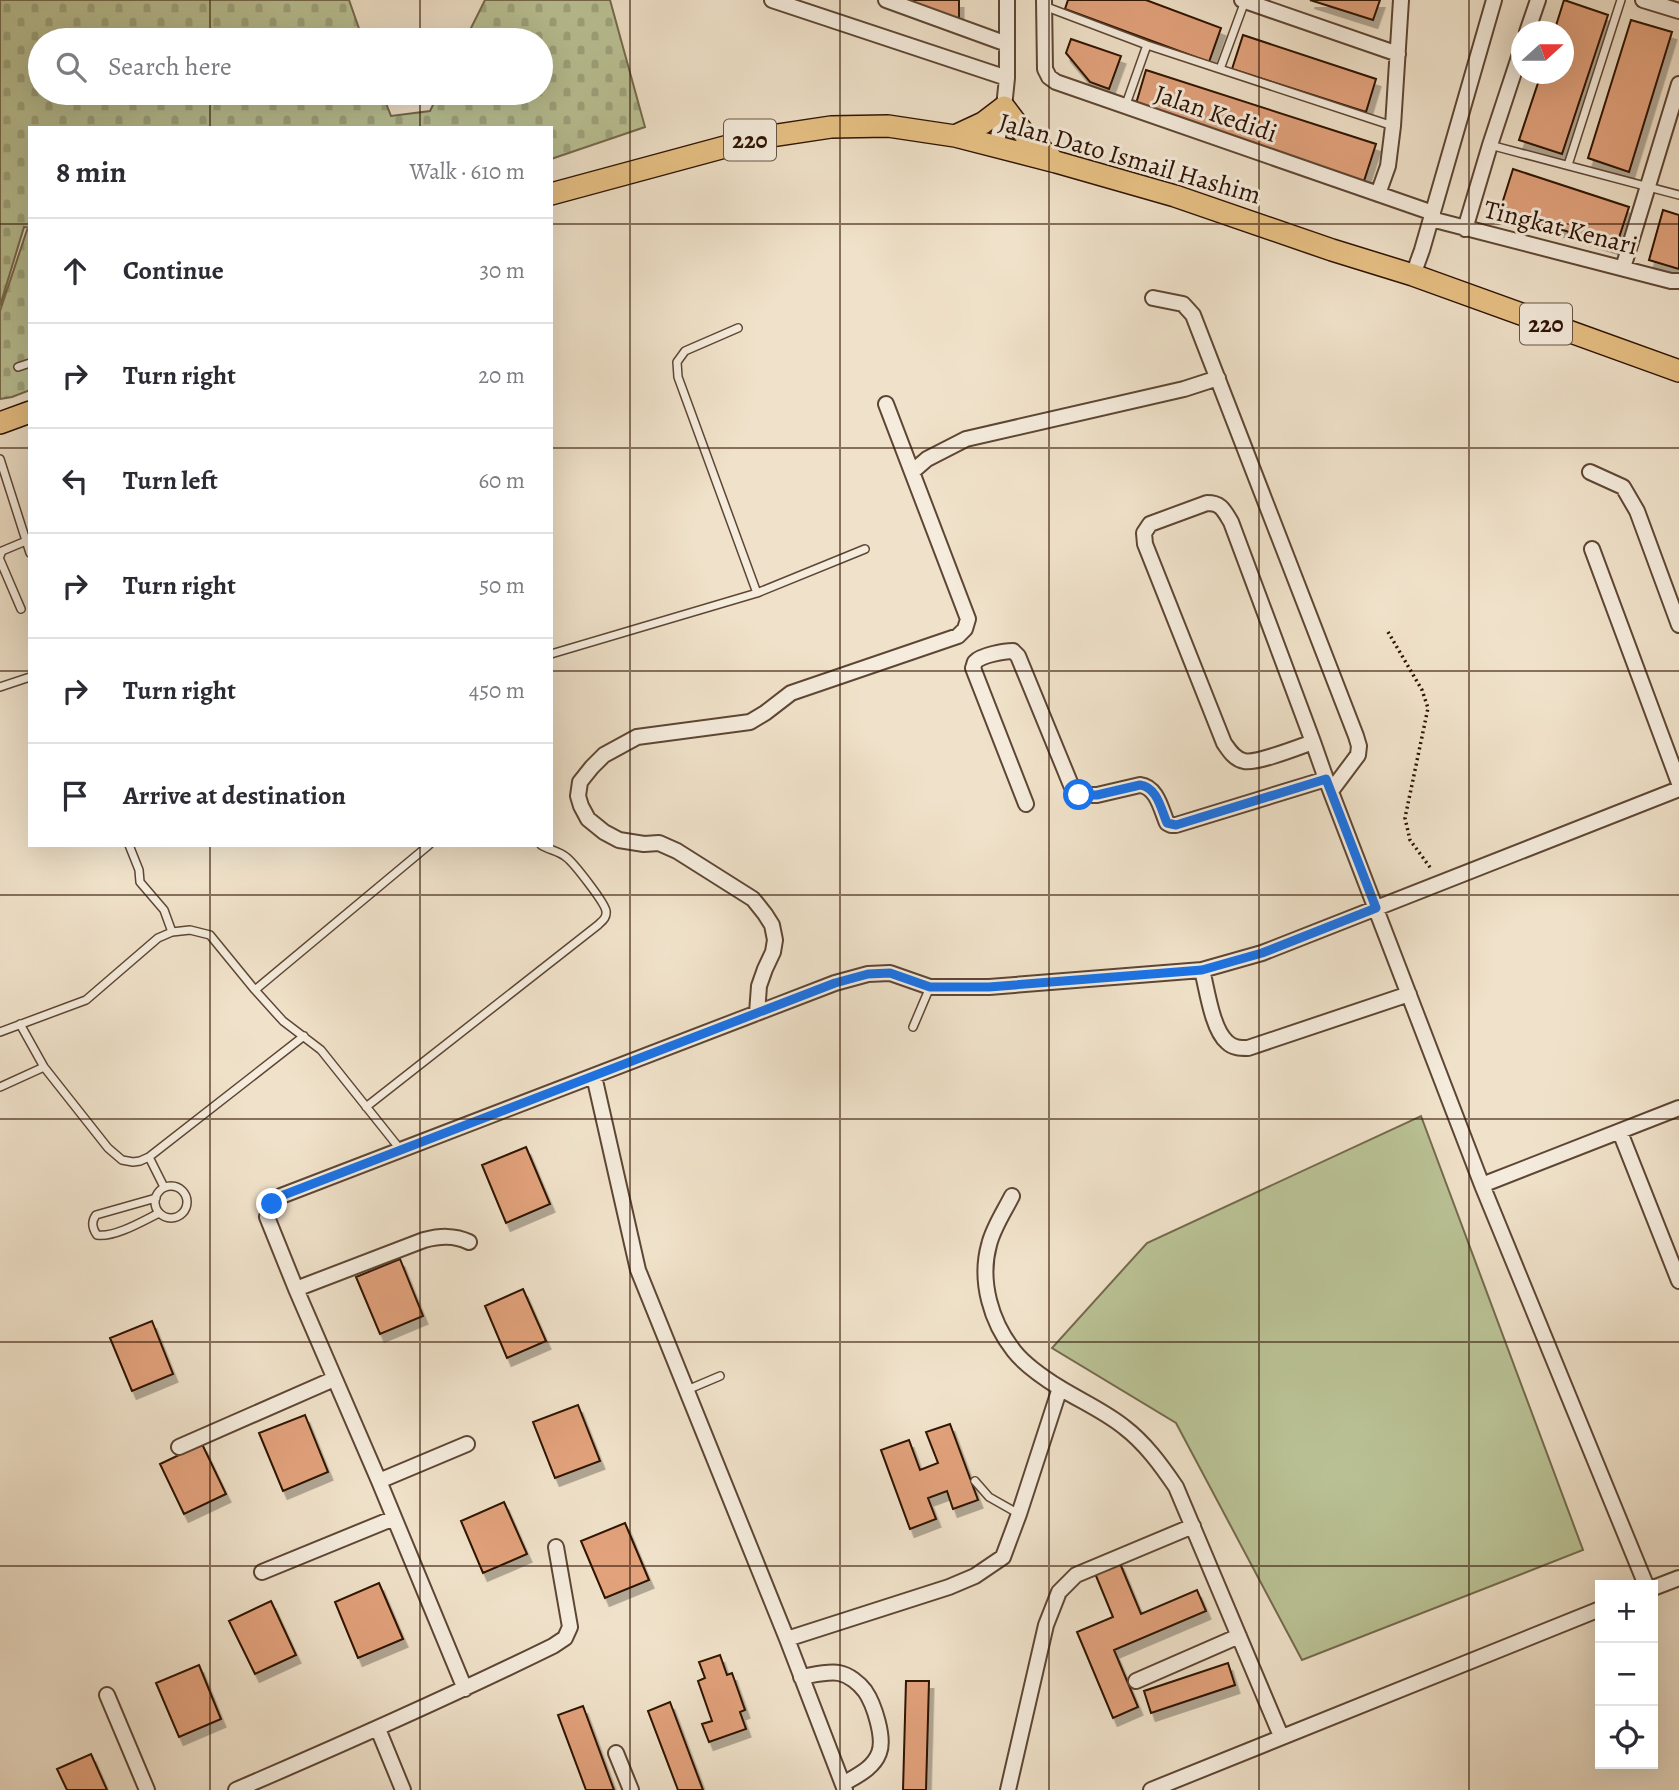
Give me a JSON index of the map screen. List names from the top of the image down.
{
  "streets": {
    "main road": ["220", "Jalan Dato Ismail Hashim"],
    "street": ["Jalan Kedidi", "Tingkat Kenari"]
  },
  "crossings": [
    ["Jalan Kedidi", "Tingkat Kenari"]
  ],
  "north": "right",
  "page": {
    "search": "Search here",
    "heading": ["8 min", "Walk · 610 m"],
    "list": [
      ["Continue", "30 m"],
      ["Turn right", "20 m"],
      ["Turn left", "60 m"],
      ["Turn right", "50 m"],
      ["Turn right", "450 m"],
      "Arrive at destination"
    ],
    "map_buttons": ["+", "−"]
  }
}
